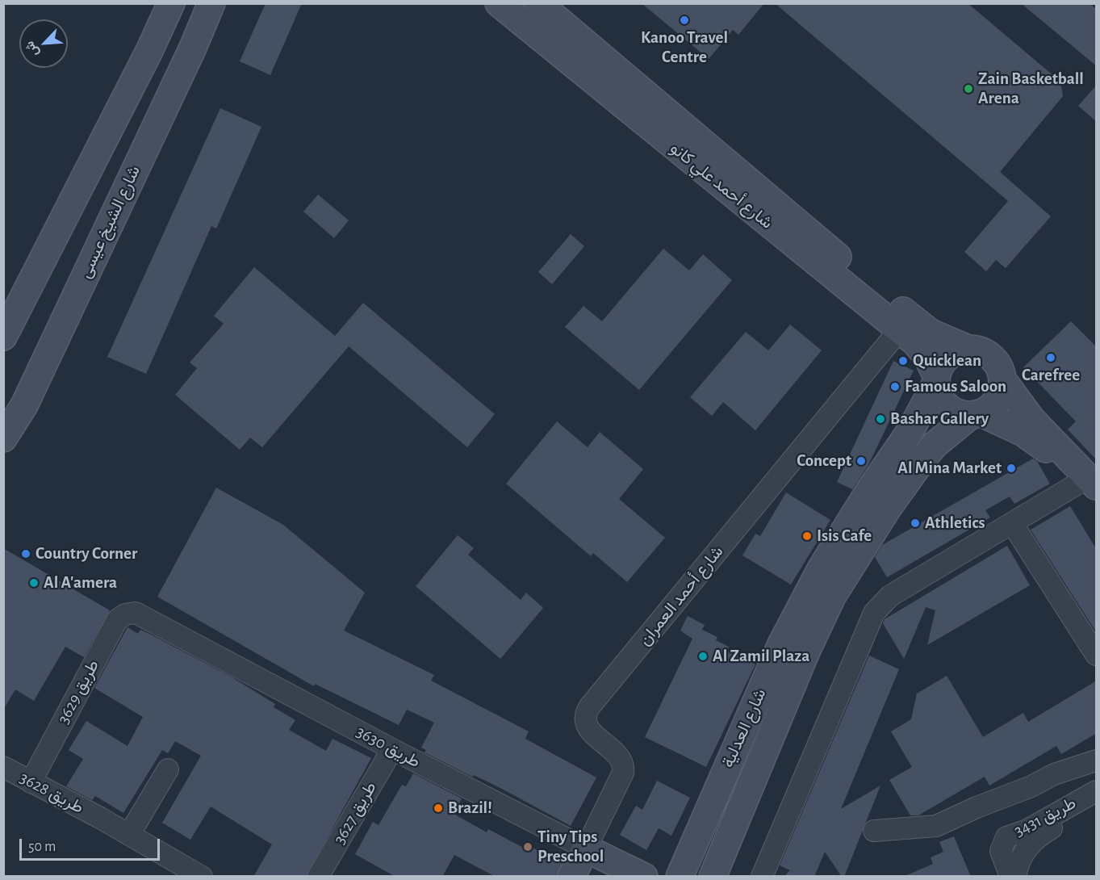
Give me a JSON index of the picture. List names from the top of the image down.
{
  "streets": {
    "main road": [
      "شارع أحمد علي كانو",
      "شارع الشيخ عيسى",
      "شارع أحمد العمران",
      "شارع العدلية",
      "طريق 3630"
    ],
    "street": [
      "طريق 3629",
      "طريق 3628",
      "طريق 3627",
      "طريق 3431"
    ]
  },
  "crossings": [
    ["شارع أحمد علي كانو", "شارع أحمد العمران"],
    ["شارع أحمد علي كانو", "شارع العدلية"],
    ["شارع أحمد العمران", "طريق 3630"],
    ["طريق 3629", "طريق 3630"],
    ["طريق 3629", "طريق 3628"],
    ["طريق 3630", "طريق 3627"]
  ],
  "places": [
    "Kanoo Travel Centre",
    "Zain Basketball Arena",
    "Carefree",
    "Quicklean",
    "Famous Saloon",
    "Bashar Gallery",
    "Concept",
    "Al Mina Market",
    "Athletics",
    "Isis Cafe",
    "Country Corner",
    "Al A'amera",
    "Al Zamil Plaza",
    "Brazil!",
    "Tiny Tips Preschool"
  ],
  "scale_bar": "50 m",
  "north": "bottom left"
}
